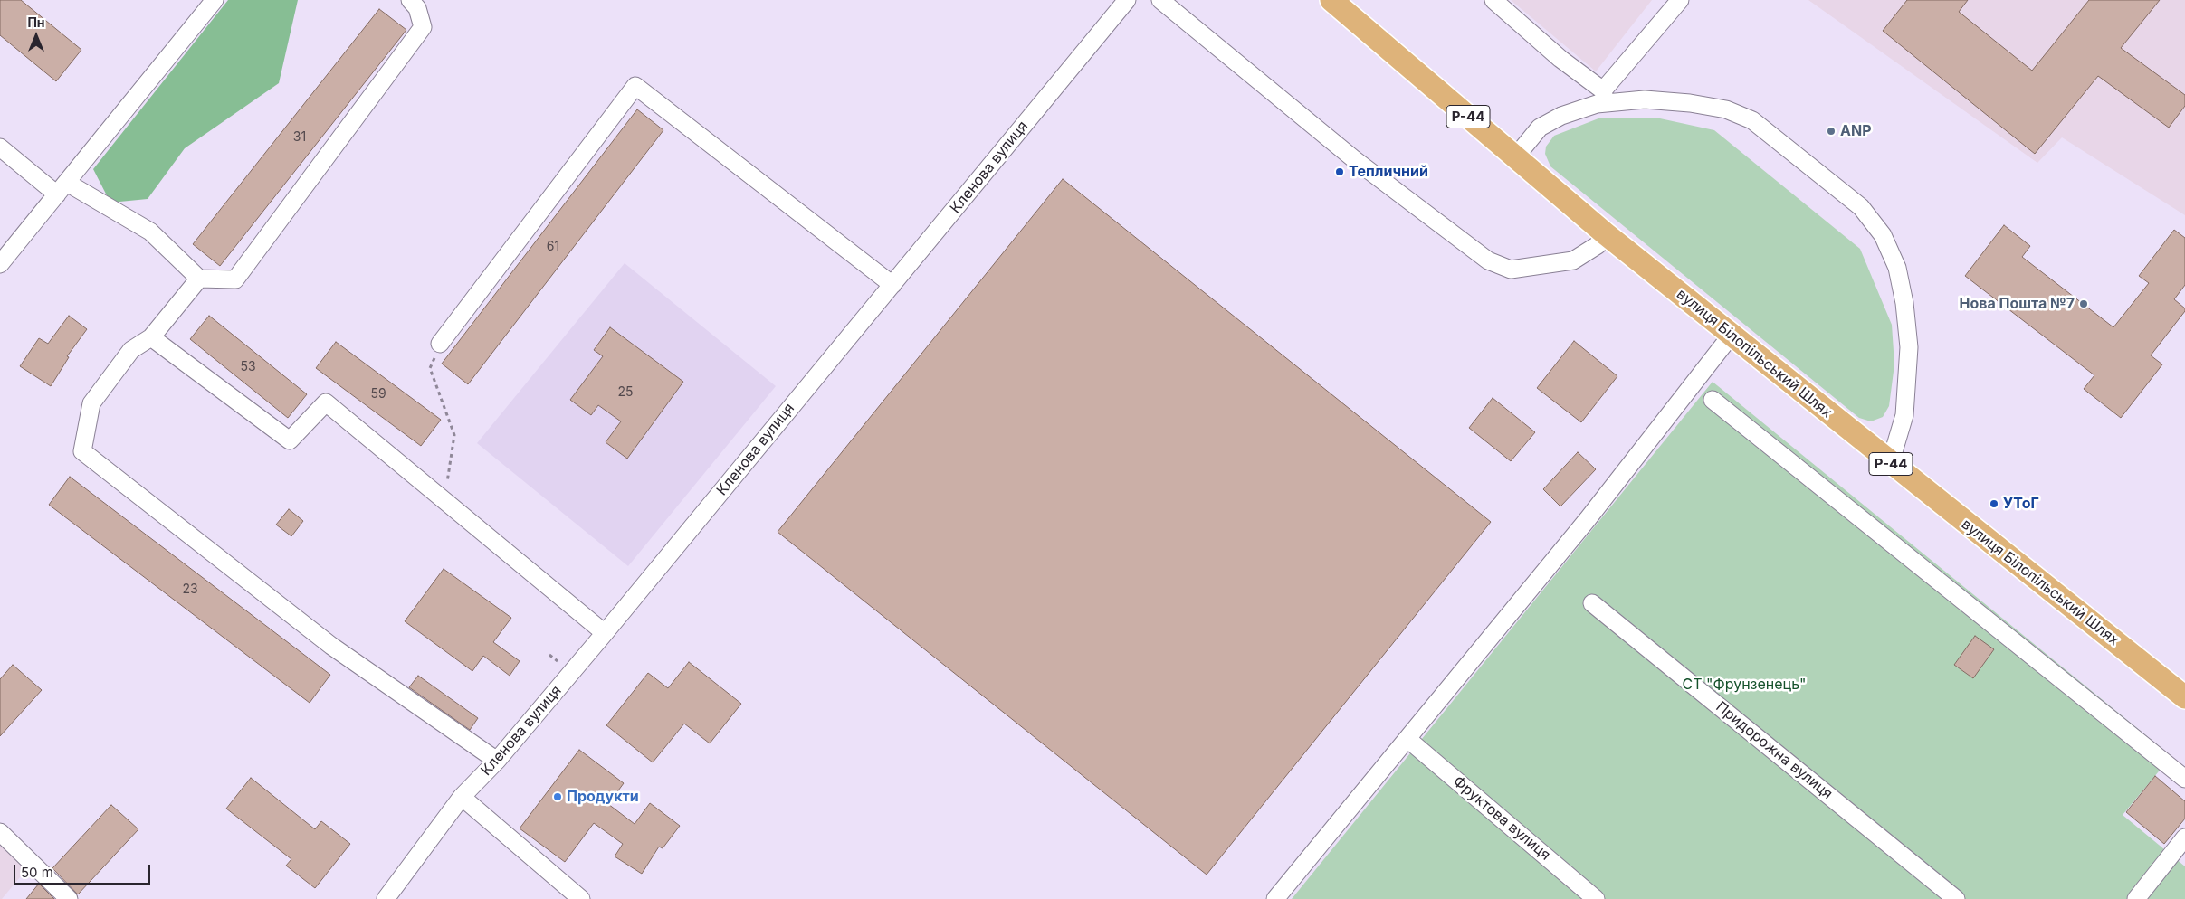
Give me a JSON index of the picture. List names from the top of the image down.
{
  "streets": {
    "main road": ["Р-44", "вулиця Білопільський Шлях"],
    "street": ["Кленова вулиця", "Придорожна вулиця", "Фруктова вулиця"]
  },
  "parks": ["СТ \"Фрунзенець\""],
  "places": [
    "ANP",
    "Тепличний",
    "Нова Пошта №7",
    "УТоГ",
    "Продукти"
  ],
  "house_numbers": [
    "31",
    "61",
    "53",
    "25",
    "59",
    "23"
  ],
  "scale_bar": "50 m",
  "north": "top"
}
